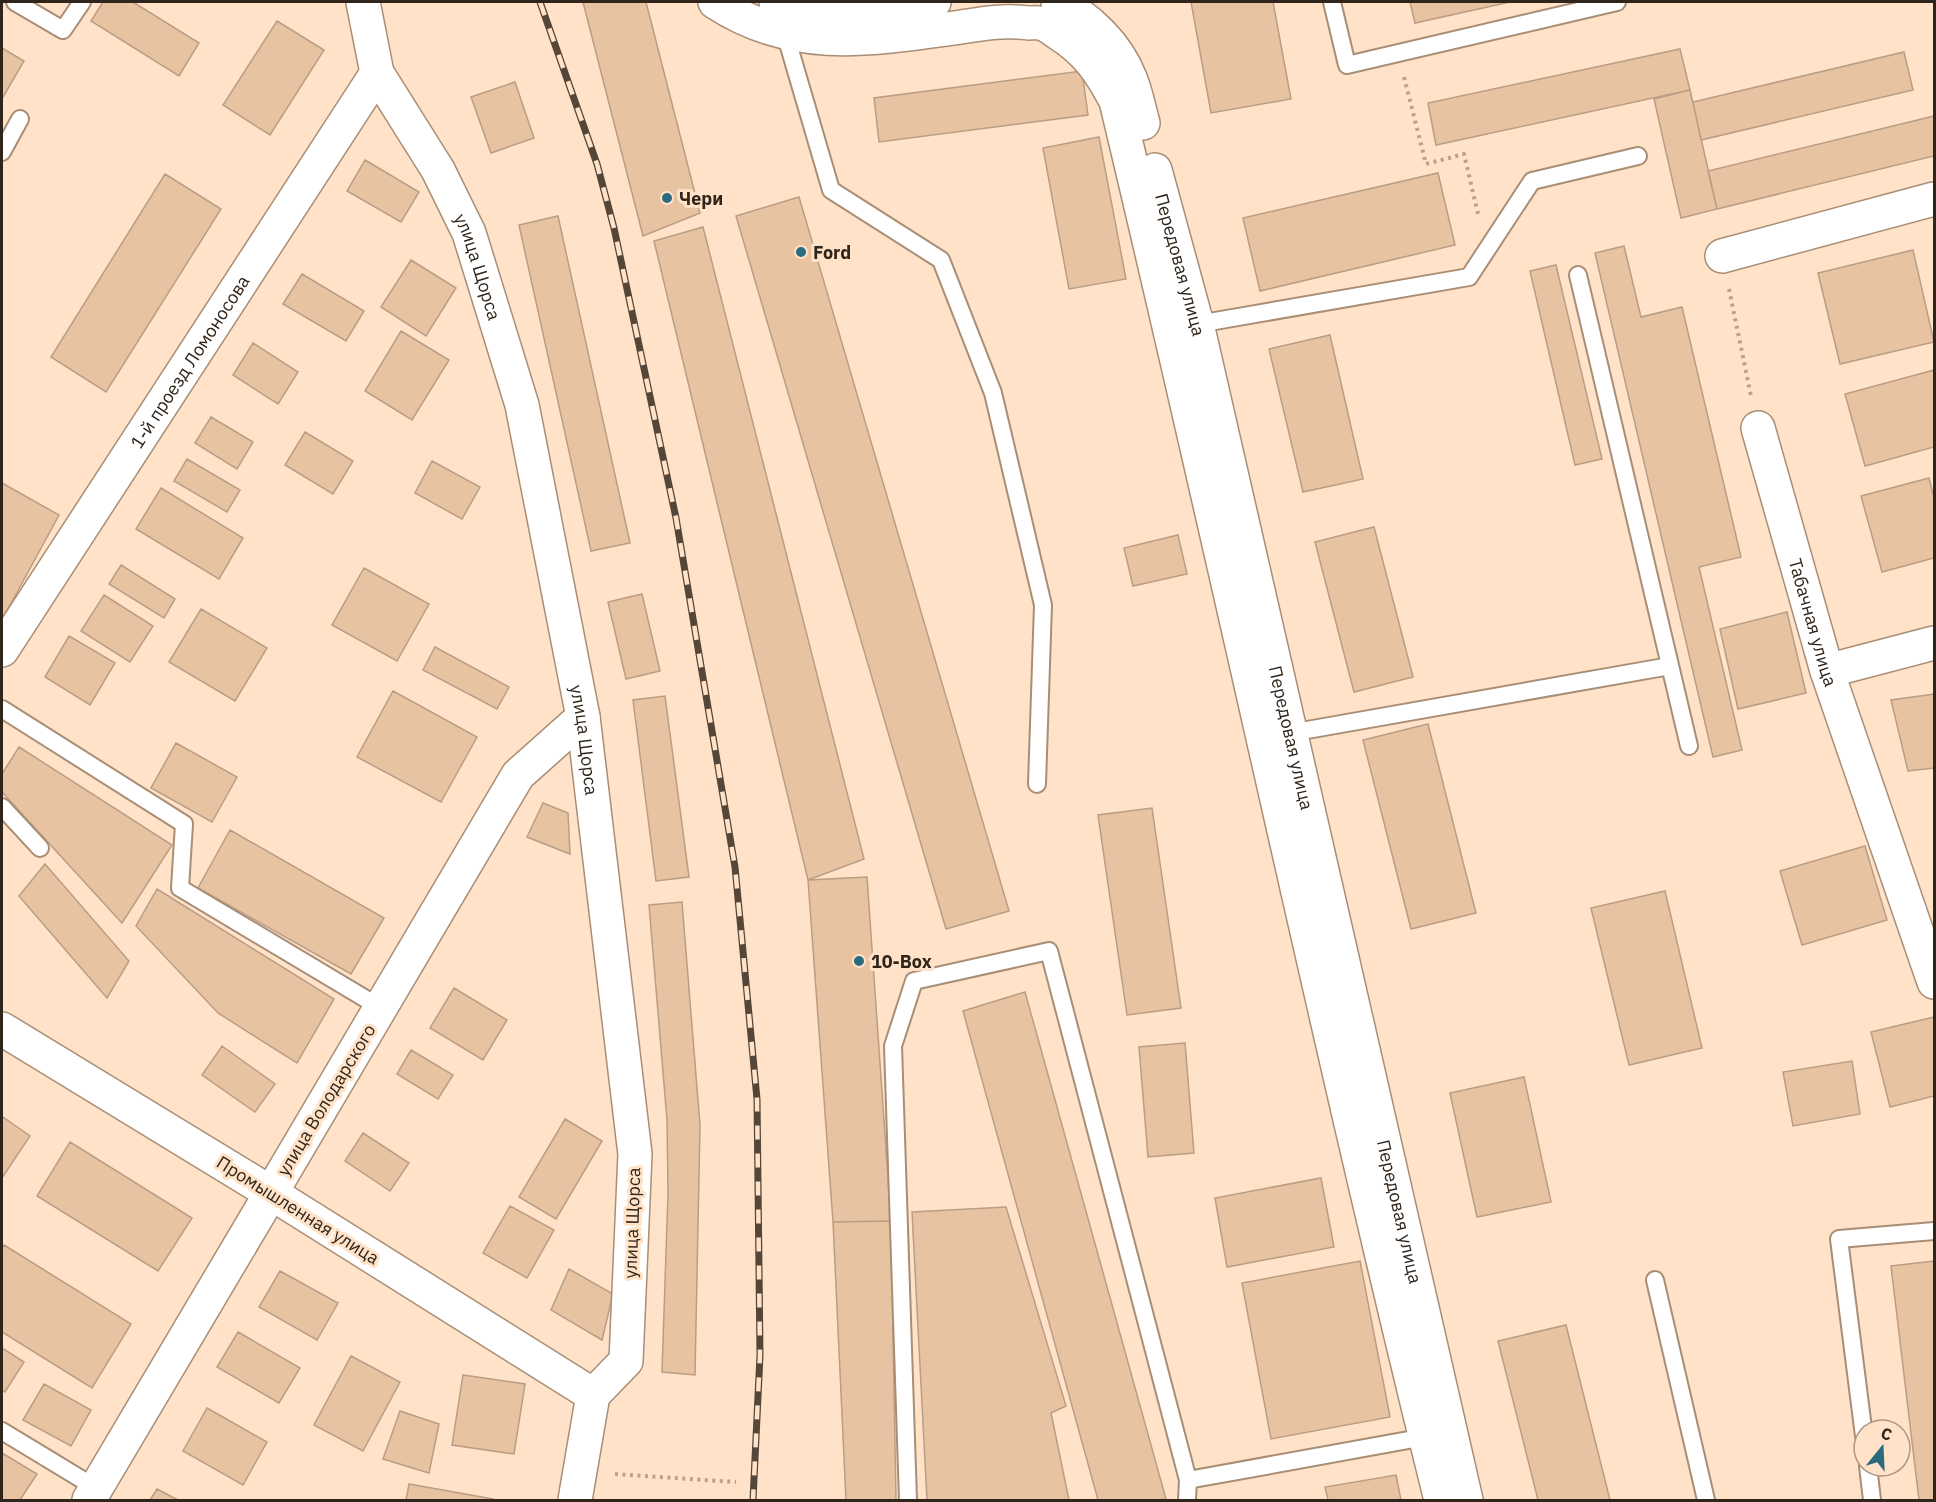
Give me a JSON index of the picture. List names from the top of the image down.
{
  "streets": {
    "street": [
      "Передовая улица",
      "улица Щорса",
      "1-й проезд Ломоносова",
      "Табачная улица",
      "улица Володарского",
      "Промышленная улица"
    ]
  },
  "crossings": [
    ["улица Щорса", "1-й проезд Ломоносова"],
    ["улица Щорса", "улица Володарского"],
    ["улица Щорса", "Промышленная улица"],
    ["улица Володарского", "Промышленная улица"]
  ],
  "places": ["Чери", "Ford", "10-Box"],
  "north": "top"
}
